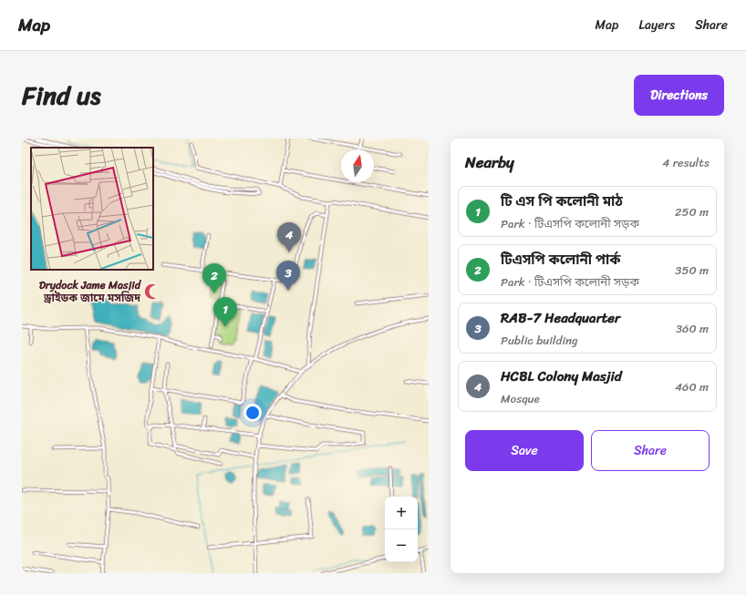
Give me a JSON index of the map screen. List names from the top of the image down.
{
  "places": {
    "mosque": ["Drydock Jame Masjid ড্রাইডক জামে মসজিদ"]
  },
  "north": "top",
  "page": {
    "header": "Map",
    "nav": ["Map", "Layers", "Share"],
    "title": "Find us",
    "buttons": [
      "Directions",
      ["Save", "Share"]
    ],
    "heading": ["Nearby", "4 results"],
    "list": [
      {
        "mark": "1",
        "name": "টি এস পি কলোনী মাঠ",
        "note": "Park · টিএসপি কলোনী সড়ক",
        "value": "250 m"
      },
      {
        "mark": "2",
        "name": "টিএসপি কলোনী পার্ক",
        "note": "Park · টিএসপি কলোনী সড়ক",
        "value": "350 m"
      },
      {
        "mark": "3",
        "name": "RAB-7 Headquarter",
        "note": "Public building",
        "value": "360 m"
      },
      {
        "mark": "4",
        "name": "HCBL Colony Masjid",
        "note": "Mosque",
        "value": "460 m"
      }
    ],
    "pins": [
      "4",
      "3",
      "2",
      "1"
    ],
    "map_buttons": ["+", "−"]
  }
}
